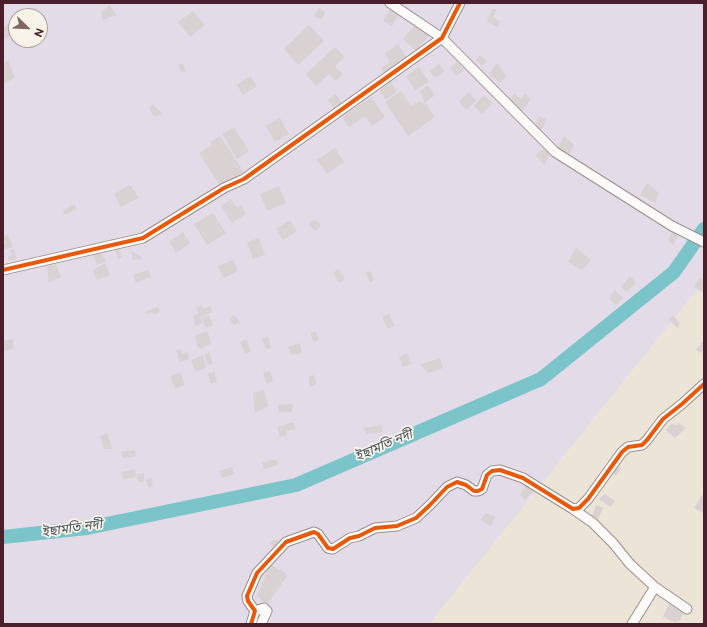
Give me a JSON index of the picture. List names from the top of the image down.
{
  "water": ["ইছামতি নদী"],
  "north": "bottom right"
}
